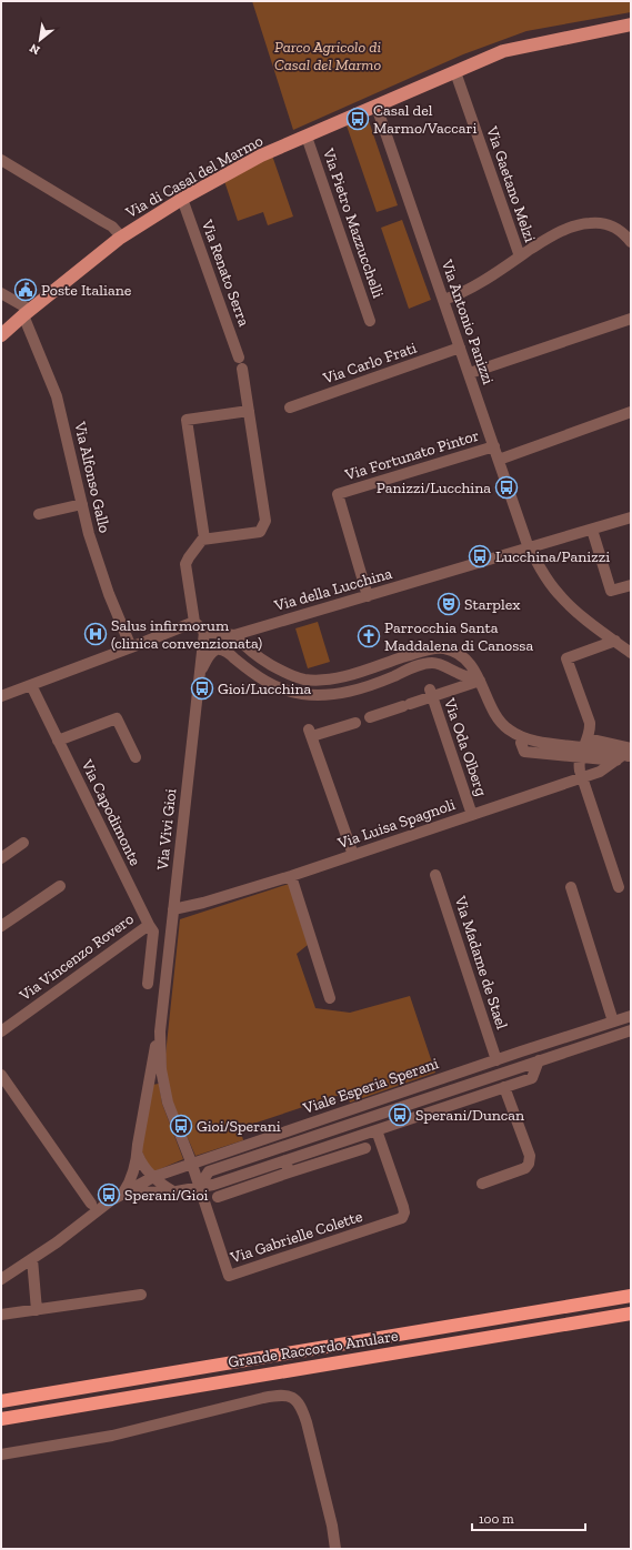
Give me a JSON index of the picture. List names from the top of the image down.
{
  "streets": {
    "highway": ["Grande Raccordo Anulare"],
    "main road": ["Via di Casal del Marmo"],
    "street": [
      "Via Gaetano Melzi",
      "Via Pietro Mazzucchelli",
      "Via Renato Serra",
      "Via Antonio Panizzi",
      "Via Carlo Frati",
      "Via Fortunato Pintor",
      "Via Alfonso Gallo",
      "Via della Lucchina",
      "Via Oda Olberg",
      "Via Capodimonte",
      "Via Luisa Spagnoli",
      "Via Vivi Gioi",
      "Via Vincenzo Rovero",
      "Via Madame de Stael",
      "Viale Esperia Sperani",
      "Via Gabrielle Colette"
    ]
  },
  "crossings": [
    ["Via di Casal del Marmo", "Via Gaetano Melzi"],
    ["Via di Casal del Marmo", "Via Pietro Mazzucchelli"],
    ["Via di Casal del Marmo", "Via Renato Serra"],
    ["Via di Casal del Marmo", "Via Antonio Panizzi"],
    ["Via di Casal del Marmo", "Via Alfonso Gallo"],
    ["Via Antonio Panizzi", "Via Carlo Frati"],
    ["Via Antonio Panizzi", "Via Fortunato Pintor"],
    ["Via Antonio Panizzi", "Via della Lucchina"],
    ["Via Fortunato Pintor", "Via della Lucchina"],
    ["Via della Lucchina", "Via Vivi Gioi"],
    ["Via Oda Olberg", "Via Luisa Spagnoli"],
    ["Via Capodimonte", "Via Vincenzo Rovero"],
    ["Via Luisa Spagnoli", "Via Vivi Gioi"],
    ["Via Vivi Gioi", "Viale Esperia Sperani"],
    ["Via Vivi Gioi", "Via Gabrielle Colette"],
    ["Via Madame de Stael", "Viale Esperia Sperani"]
  ],
  "parks": ["Parco Agricolo di Casal del Marmo"],
  "places": {
    "bus stop": [
      "Casal del Marmo/Vaccari",
      "Panizzi/Lucchina",
      "Lucchina/Panizzi",
      "Gioi/Lucchina",
      "Sperani/Duncan",
      "Gioi/Sperani",
      "Sperani/Gioi"
    ],
    "public building": ["Poste Italiane"],
    "theatre": ["Starplex"],
    "hospital": ["Salus infirmorum (clinica convenzionata)"],
    "church": ["Parrocchia Santa Maddalena di Canossa"]
  },
  "scale_bar": "100 m",
  "north": "bottom left"
}
